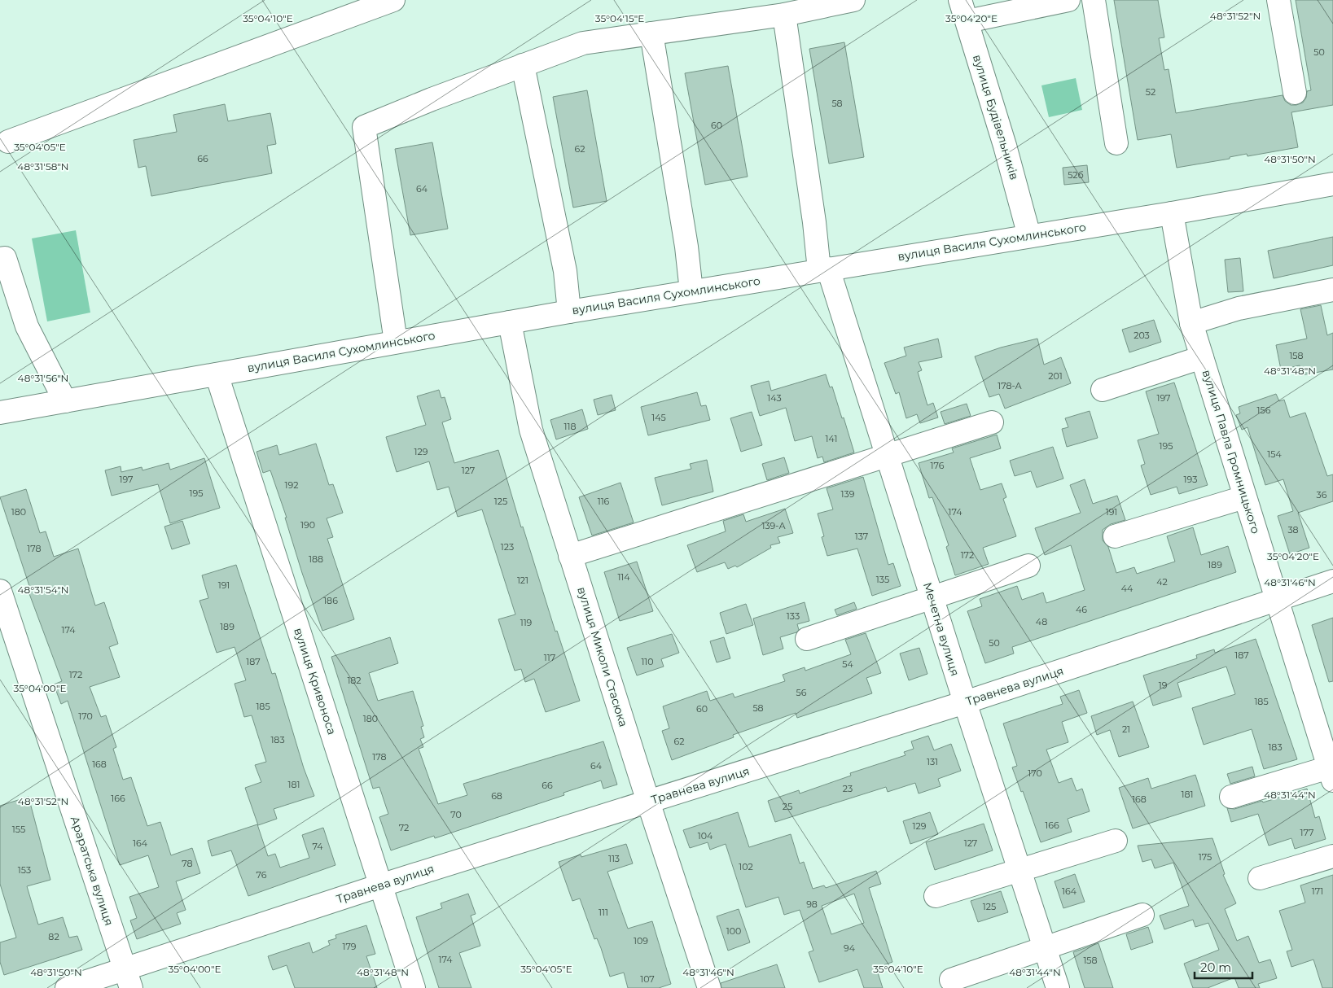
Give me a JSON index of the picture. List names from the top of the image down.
{
  "streets": {
    "street": [
      "вулиця Будівельників",
      "вулиця Василя Сухомлинського",
      "вулиця Павла Громницького",
      "Мечетна вулиця",
      "вулиця Миколи Стасюка",
      "вулиця Кривоноса",
      "Травнева вулиця",
      "Араратська вулиця"
    ]
  },
  "crossings": [
    ["вулиця Будівельників", "вулиця Василя Сухомлинського"],
    ["вулиця Василя Сухомлинського", "вулиця Павла Громницького"],
    ["вулиця Василя Сухомлинського", "Мечетна вулиця"],
    ["вулиця Василя Сухомлинського", "вулиця Миколи Стасюка"],
    ["вулиця Василя Сухомлинського", "вулиця Кривоноса"],
    ["вулиця Павла Громницького", "Травнева вулиця"],
    ["Мечетна вулиця", "Травнева вулиця"],
    ["вулиця Миколи Стасюка", "Травнева вулиця"],
    ["вулиця Кривоноса", "Травнева вулиця"],
    ["Травнева вулиця", "Араратська вулиця"]
  ],
  "house_numbers": [
    "50",
    "52",
    "58",
    "60",
    "62",
    "66",
    "52б",
    "64",
    "203",
    "158",
    "201",
    "178-А",
    "143",
    "197",
    "156",
    "145",
    "118",
    "141",
    "195",
    "129",
    "154",
    "176",
    "127",
    "197",
    "193",
    "192",
    "195",
    "139",
    "36",
    "125",
    "116",
    "180",
    "174",
    "191",
    "190",
    "139-А",
    "38",
    "137",
    "123",
    "178",
    "172",
    "188",
    "189",
    "114",
    "135",
    "121",
    "42",
    "191",
    "44",
    "186",
    "46",
    "133",
    "48",
    "119",
    "189",
    "174",
    "50",
    "187",
    "117",
    "187",
    "110",
    "54",
    "172",
    "182",
    "19",
    "56",
    "185",
    "185",
    "58",
    "60",
    "170",
    "180",
    "21",
    "183",
    "62",
    "183",
    "178",
    "131",
    "168",
    "64",
    "170",
    "181",
    "66",
    "23",
    "181",
    "68",
    "166",
    "168",
    "25",
    "70",
    "166",
    "129",
    "72",
    "155",
    "177",
    "104",
    "164",
    "127",
    "74",
    "175",
    "113",
    "78",
    "102",
    "153",
    "76",
    "164",
    "171",
    "98",
    "125",
    "111",
    "100",
    "82",
    "109",
    "179",
    "94",
    "174",
    "158",
    "107"
  ],
  "scale_bar": "20 m",
  "coordinates": [
    "48°31'52\"N",
    "35°04'10\"E",
    "35°04'20\"E",
    "35°04'15\"E",
    "35°04'05\"E",
    "48°31'50\"N",
    "48°31'58\"N",
    "48°31'48\"N",
    "48°31'56\"N",
    "48°31'46\"N",
    "48°31'54\"N",
    "35°04'00\"E",
    "48°31'44\"N"
  ]
}
